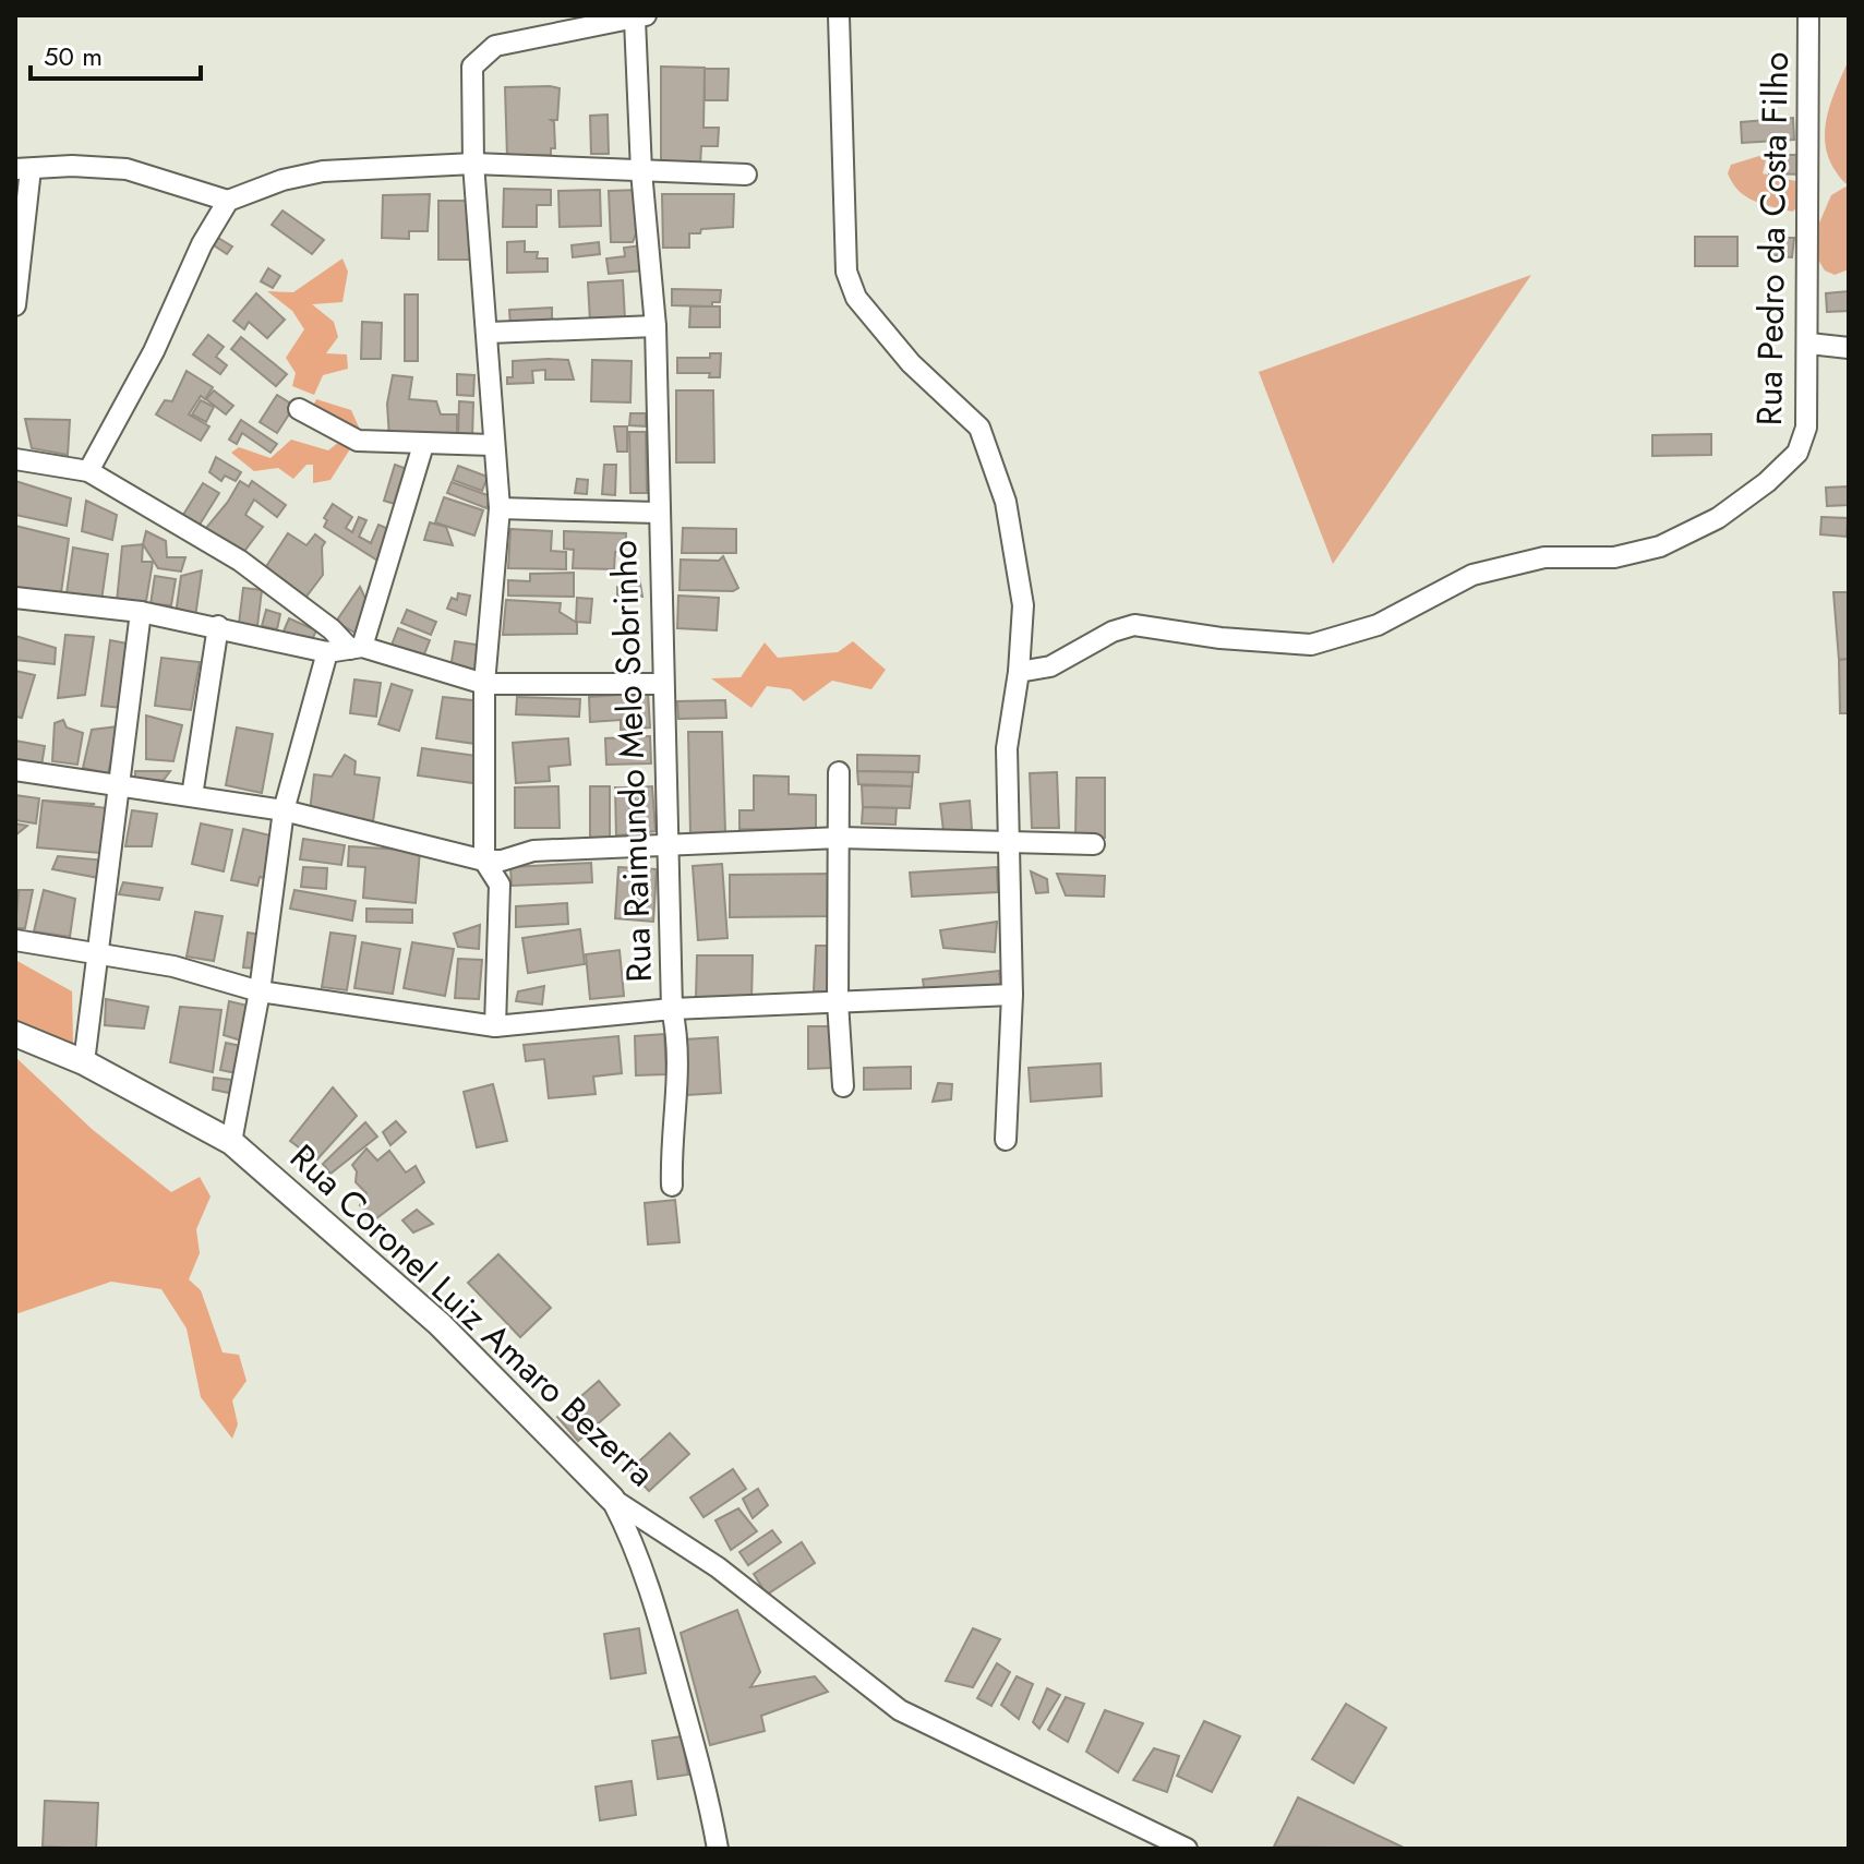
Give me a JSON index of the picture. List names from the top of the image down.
{
  "streets": {
    "street": ["Rua Pedro da Costa Filho", "Rua Raimundo Melo Sobrinho", "Rua Coronel Luiz Amaro Bezerra"]
  },
  "scale_bar": "50 m"
}
